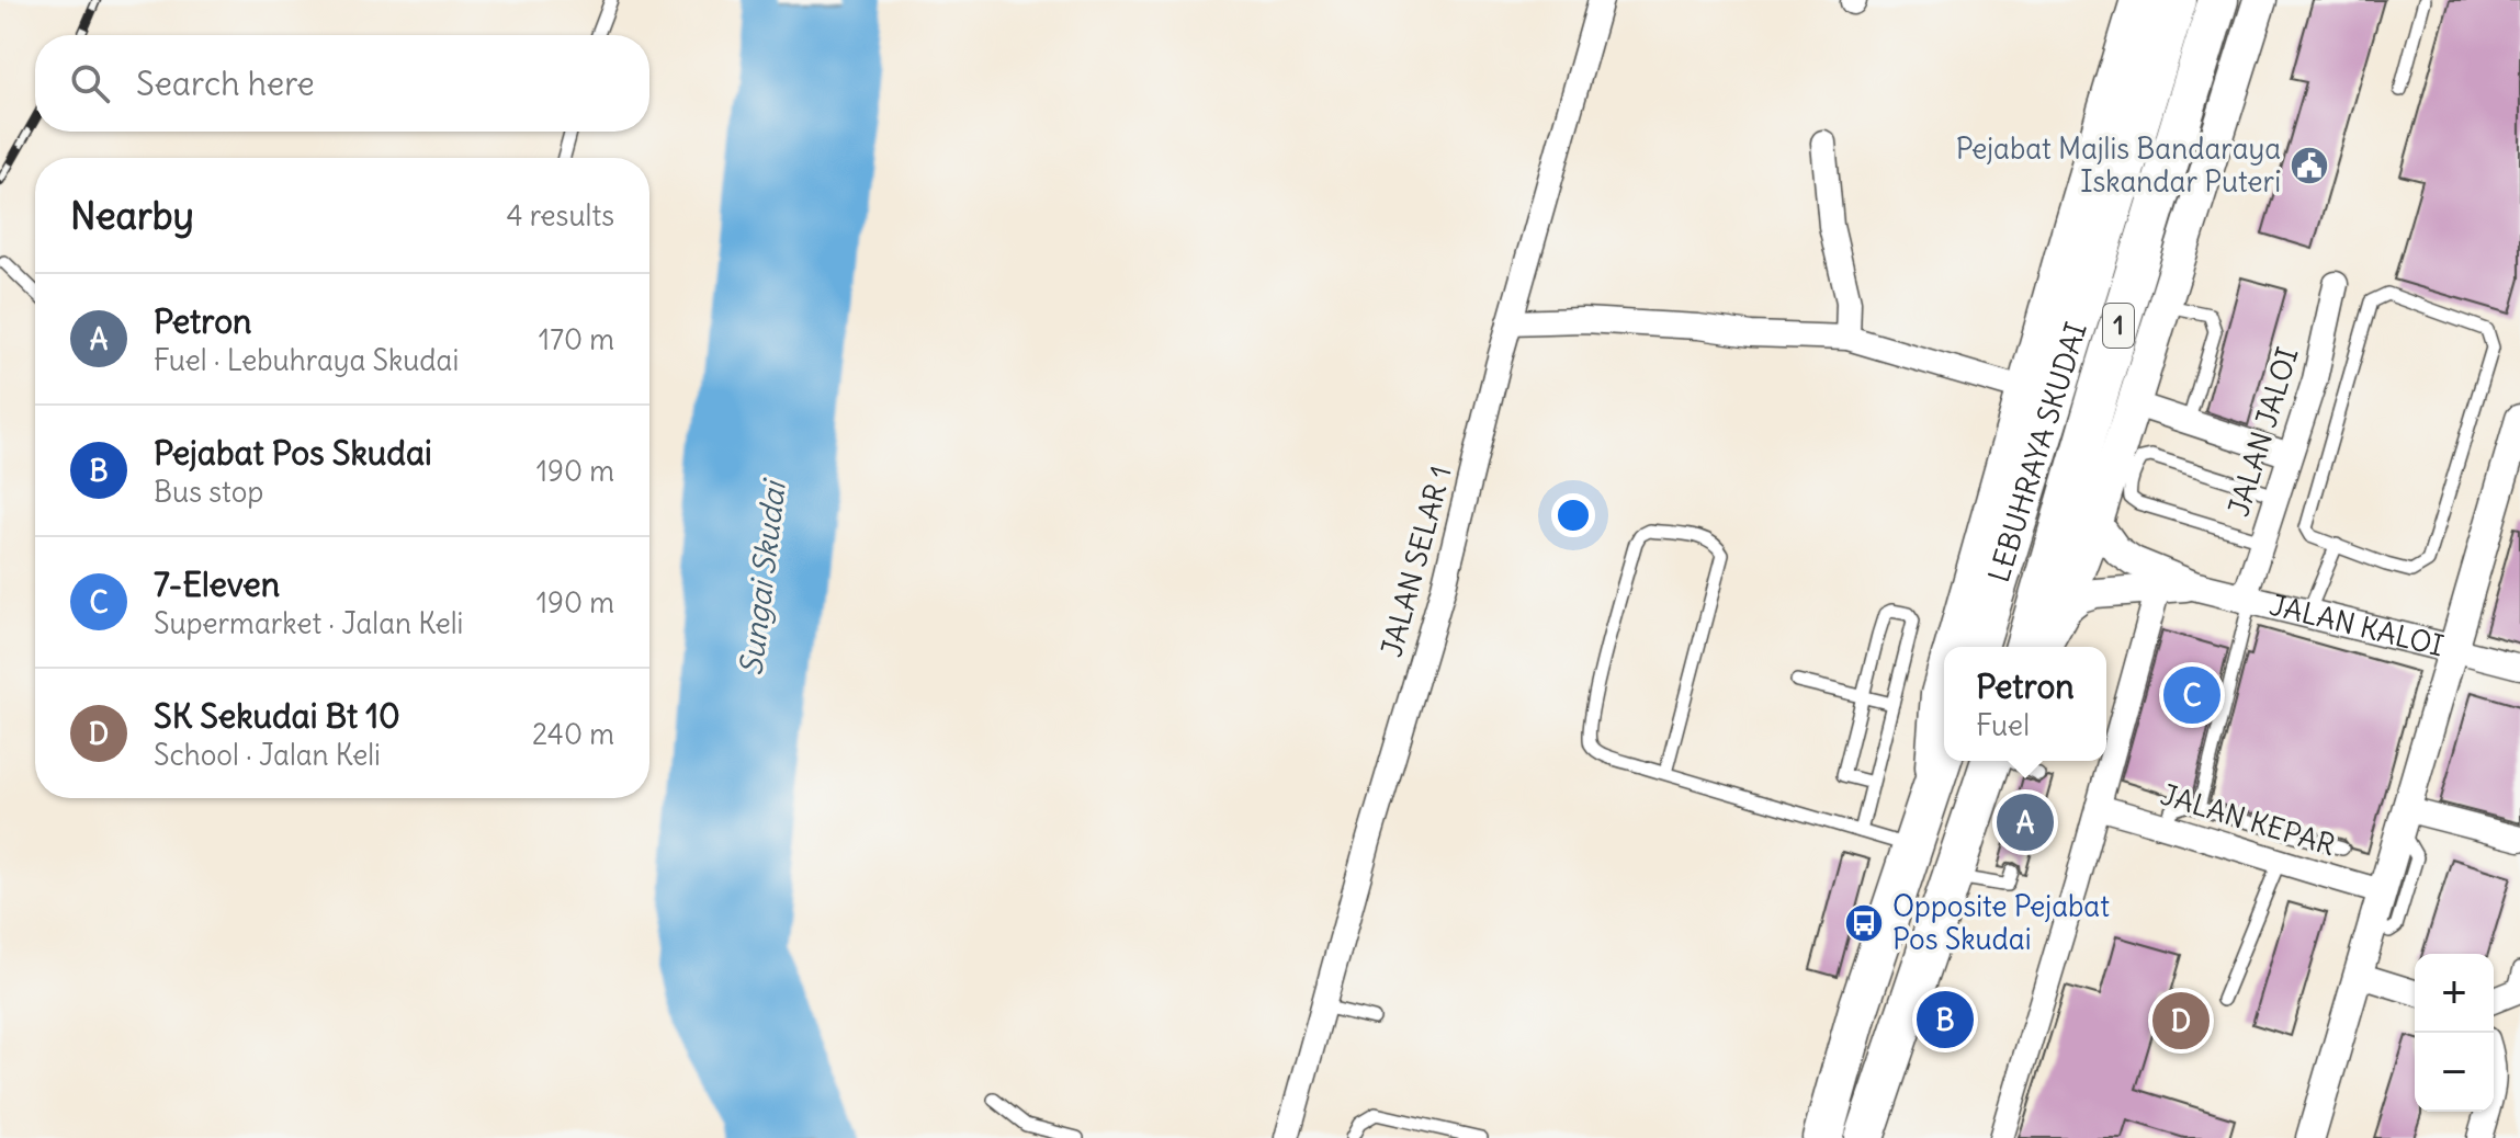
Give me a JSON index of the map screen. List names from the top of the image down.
{
  "streets": {
    "highway": ["1", "LEBUHRAYA SKUDAI"],
    "street": [
      "JALAN JALOI",
      "JALAN SELAR 1",
      "JALAN KALOI",
      "JALAN KEPAR"
    ]
  },
  "crossings": [
    ["JALAN JALOI", "JALAN KALOI"]
  ],
  "water": ["Sungai Skudai"],
  "places": {
    "public building": ["Pejabat Majlis Bandaraya Iskandar Puteri"],
    "bus stop": ["Opposite Pejabat Pos Skudai"]
  },
  "page": {
    "search": "Search here",
    "heading": ["Nearby", "4 results"],
    "list": [
      {
        "mark": "A",
        "name": "Petron",
        "note": "Fuel · Lebuhraya Skudai",
        "value": "170 m"
      },
      {
        "mark": "B",
        "name": "Pejabat Pos Skudai",
        "note": "Bus stop",
        "value": "190 m"
      },
      {
        "mark": "C",
        "name": "7-Eleven",
        "note": "Supermarket · Jalan Keli",
        "value": "190 m"
      },
      {
        "mark": "D",
        "name": "SK Sekudai Bt 10",
        "note": "School · Jalan Keli",
        "value": "240 m"
      }
    ],
    "popup": ["Petron", "Fuel"],
    "pins": [
      "C",
      "A",
      "B",
      "D"
    ],
    "map_buttons": ["+", "−"]
  }
}
